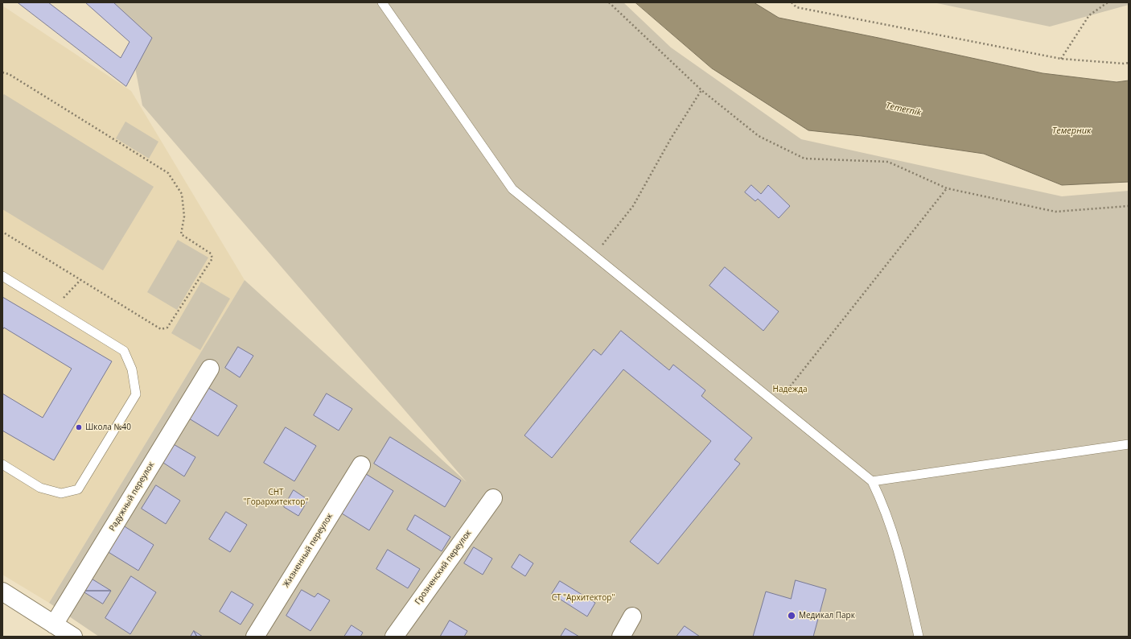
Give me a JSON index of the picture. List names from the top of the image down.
{
  "streets": {
    "street": ["Радужный переулок", "Жизненный переулок", "Грозненский переулок"]
  },
  "water": ["Temernik", "Темерник"],
  "parks": ["Надежда", "СНТ \"Горархитектор\"", "СТ \"Архитектор\""],
  "places": ["Школа №40", "Медикал Парк"]
}
